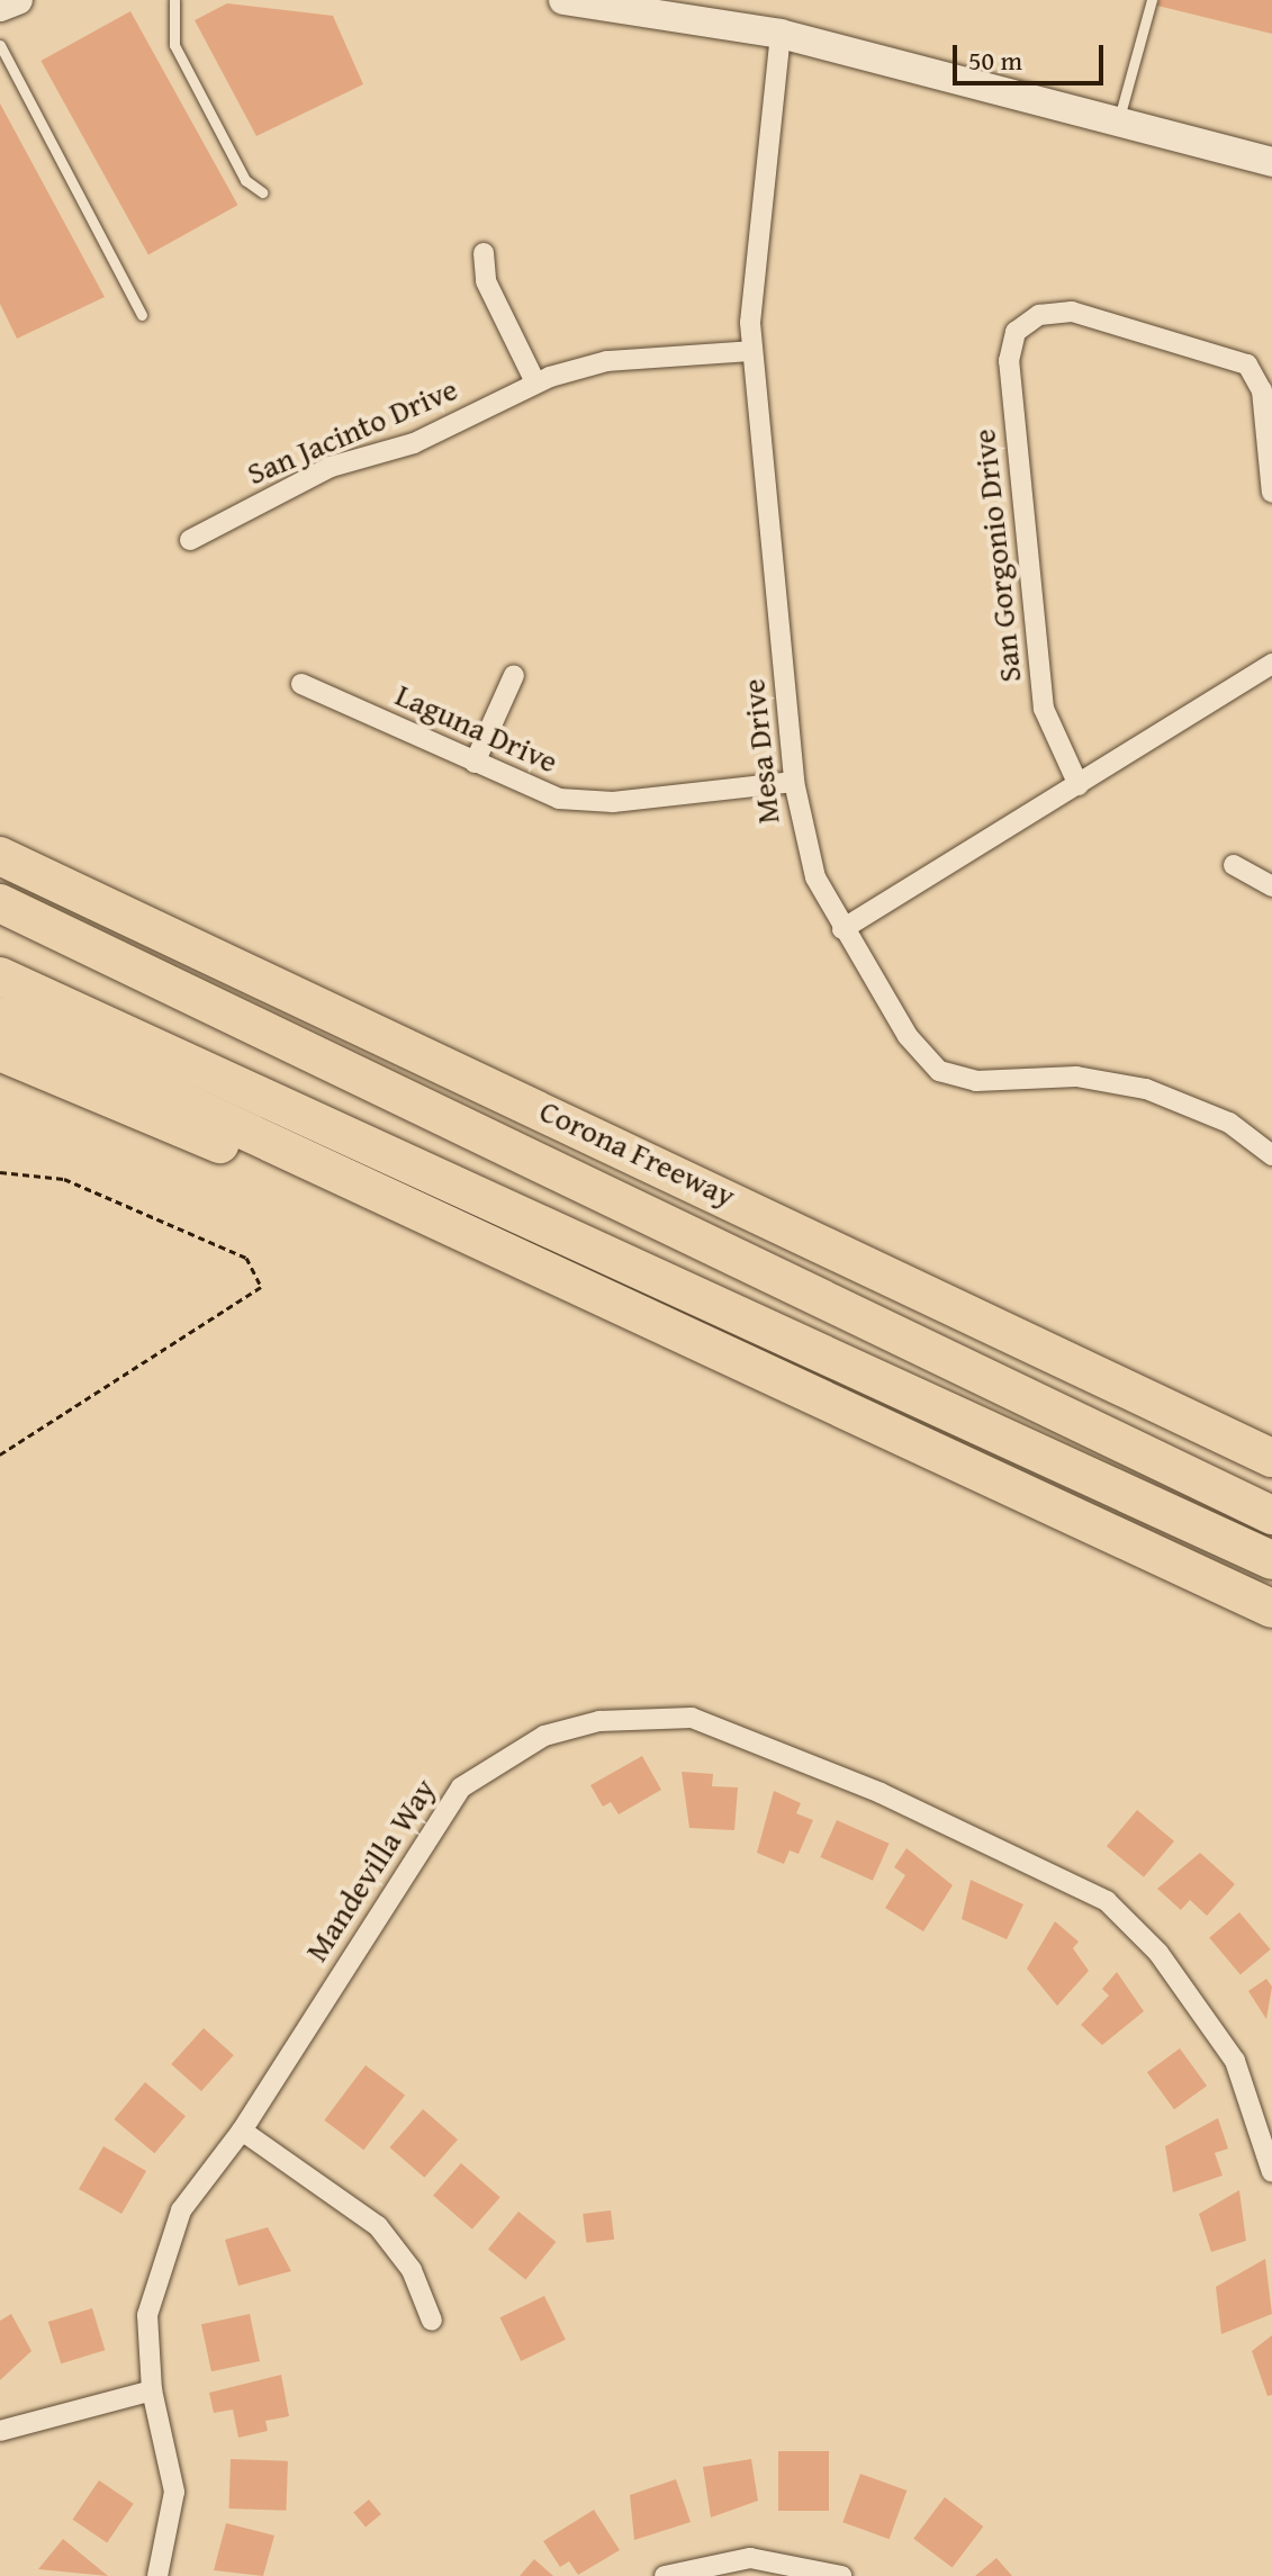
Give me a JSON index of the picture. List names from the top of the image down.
{
  "streets": {
    "highway": ["Corona Freeway"],
    "street": [
      "San Jacinto Drive",
      "San Gorgonio Drive",
      "Laguna Drive",
      "Mesa Drive",
      "Mandevilla Way"
    ]
  },
  "crossings": [
    ["San Jacinto Drive", "Mesa Drive"],
    ["Laguna Drive", "Mesa Drive"]
  ],
  "scale_bar": "50 m"
}
